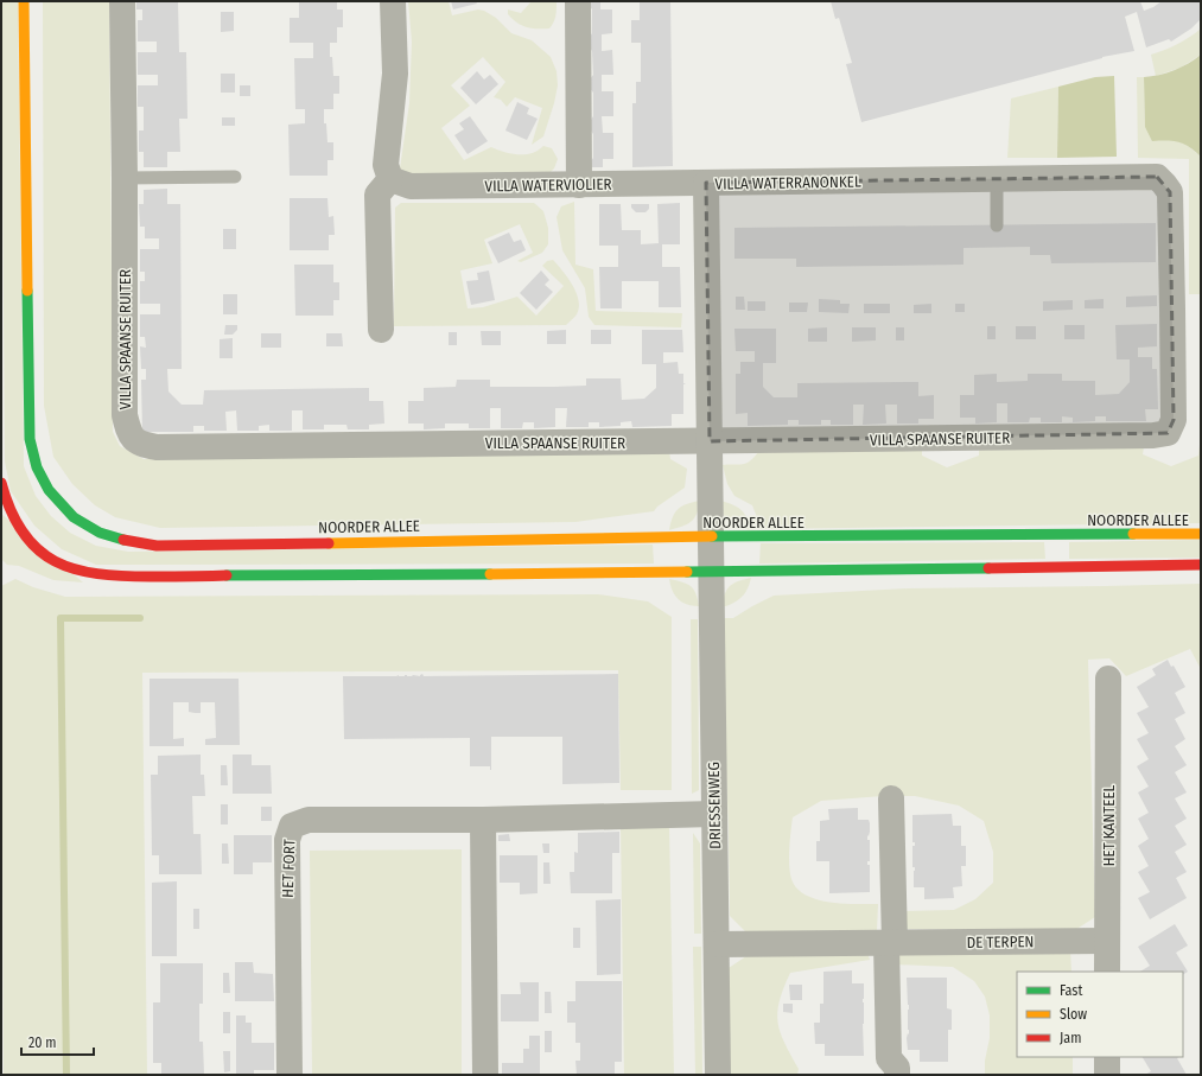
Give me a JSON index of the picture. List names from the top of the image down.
{
  "streets": {
    "street": [
      "VILLA WATERRANONKEL",
      "VILLA WATERVIOLIER",
      "VILLA SPAANSE RUITER",
      "NOORDER ALLEE",
      "DRIESSENWEG",
      "HET KANTEEL",
      "HET FORT",
      "DE TERPEN"
    ]
  },
  "crossings": [
    ["VILLA WATERRANONKEL", "VILLA WATERVIOLIER"],
    ["VILLA WATERRANONKEL", "VILLA SPAANSE RUITER"],
    ["VILLA WATERRANONKEL", "NOORDER ALLEE"],
    ["VILLA WATERRANONKEL", "DRIESSENWEG"],
    ["NOORDER ALLEE", "DRIESSENWEG"],
    ["DRIESSENWEG", "HET FORT"],
    ["DRIESSENWEG", "DE TERPEN"],
    ["HET KANTEEL", "DE TERPEN"]
  ],
  "legend": ["Fast", "Slow", "Jam"],
  "scale_bar": "20 m"
}
